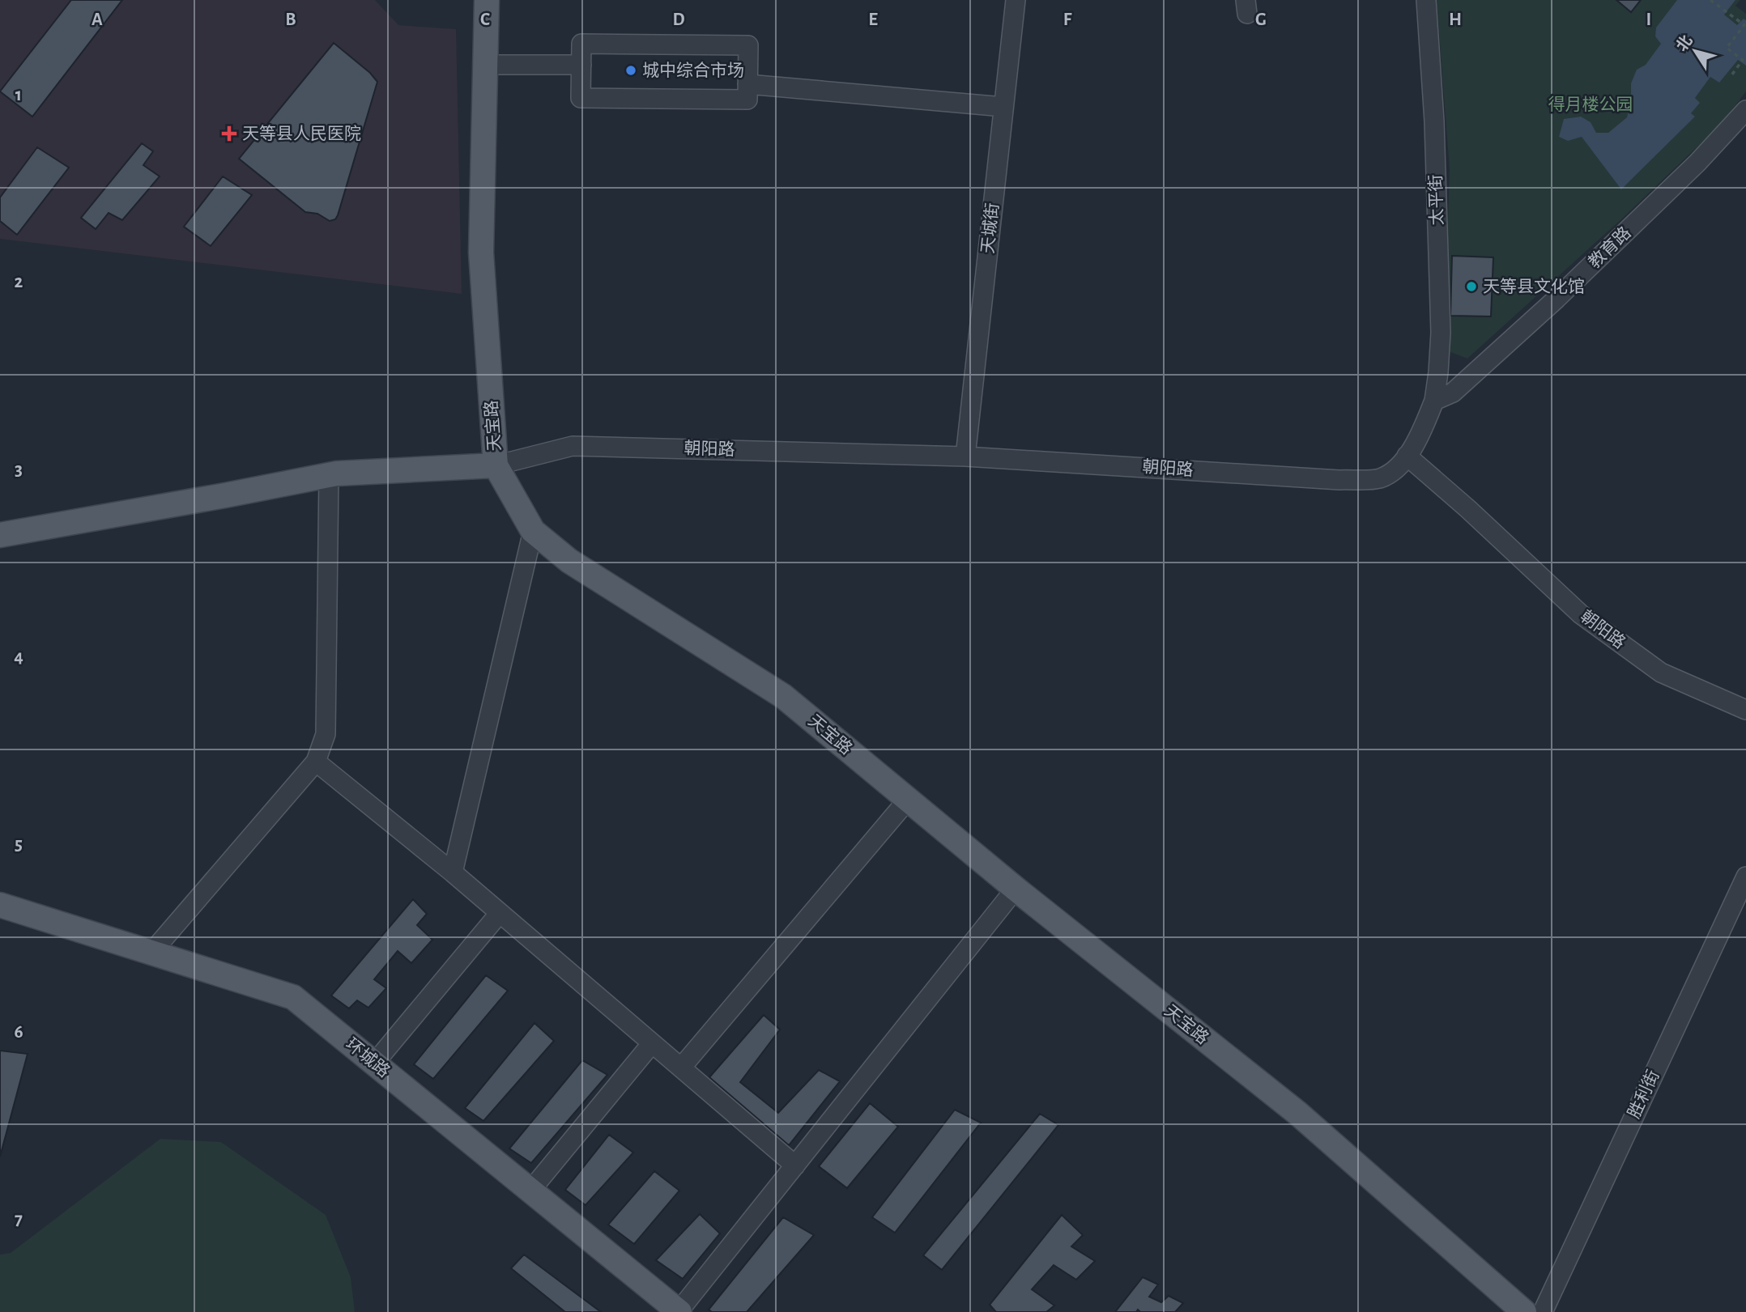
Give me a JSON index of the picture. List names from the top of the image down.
{
  "streets": {
    "main road": ["天宝路", "环城路"],
    "street": [
      "太平街",
      "天城街",
      "教育路",
      "朝阳路",
      "胜利街"
    ]
  },
  "crossings": [
    ["太平街", "教育路"],
    ["天城街", "朝阳路"],
    ["天宝路", "朝阳路"]
  ],
  "parks": ["得月楼公园"],
  "places": {
    "other": ["城中综合市场", "天等县文化馆"],
    "health": ["天等县人民医院"]
  },
  "north": "top left",
  "grid": {
    "columns": [
      "A",
      "B",
      "C",
      "D",
      "E",
      "F",
      "G",
      "H",
      "I"
    ],
    "rows": [
      "1",
      "2",
      "3",
      "4",
      "5",
      "6",
      "7"
    ]
  }
}
